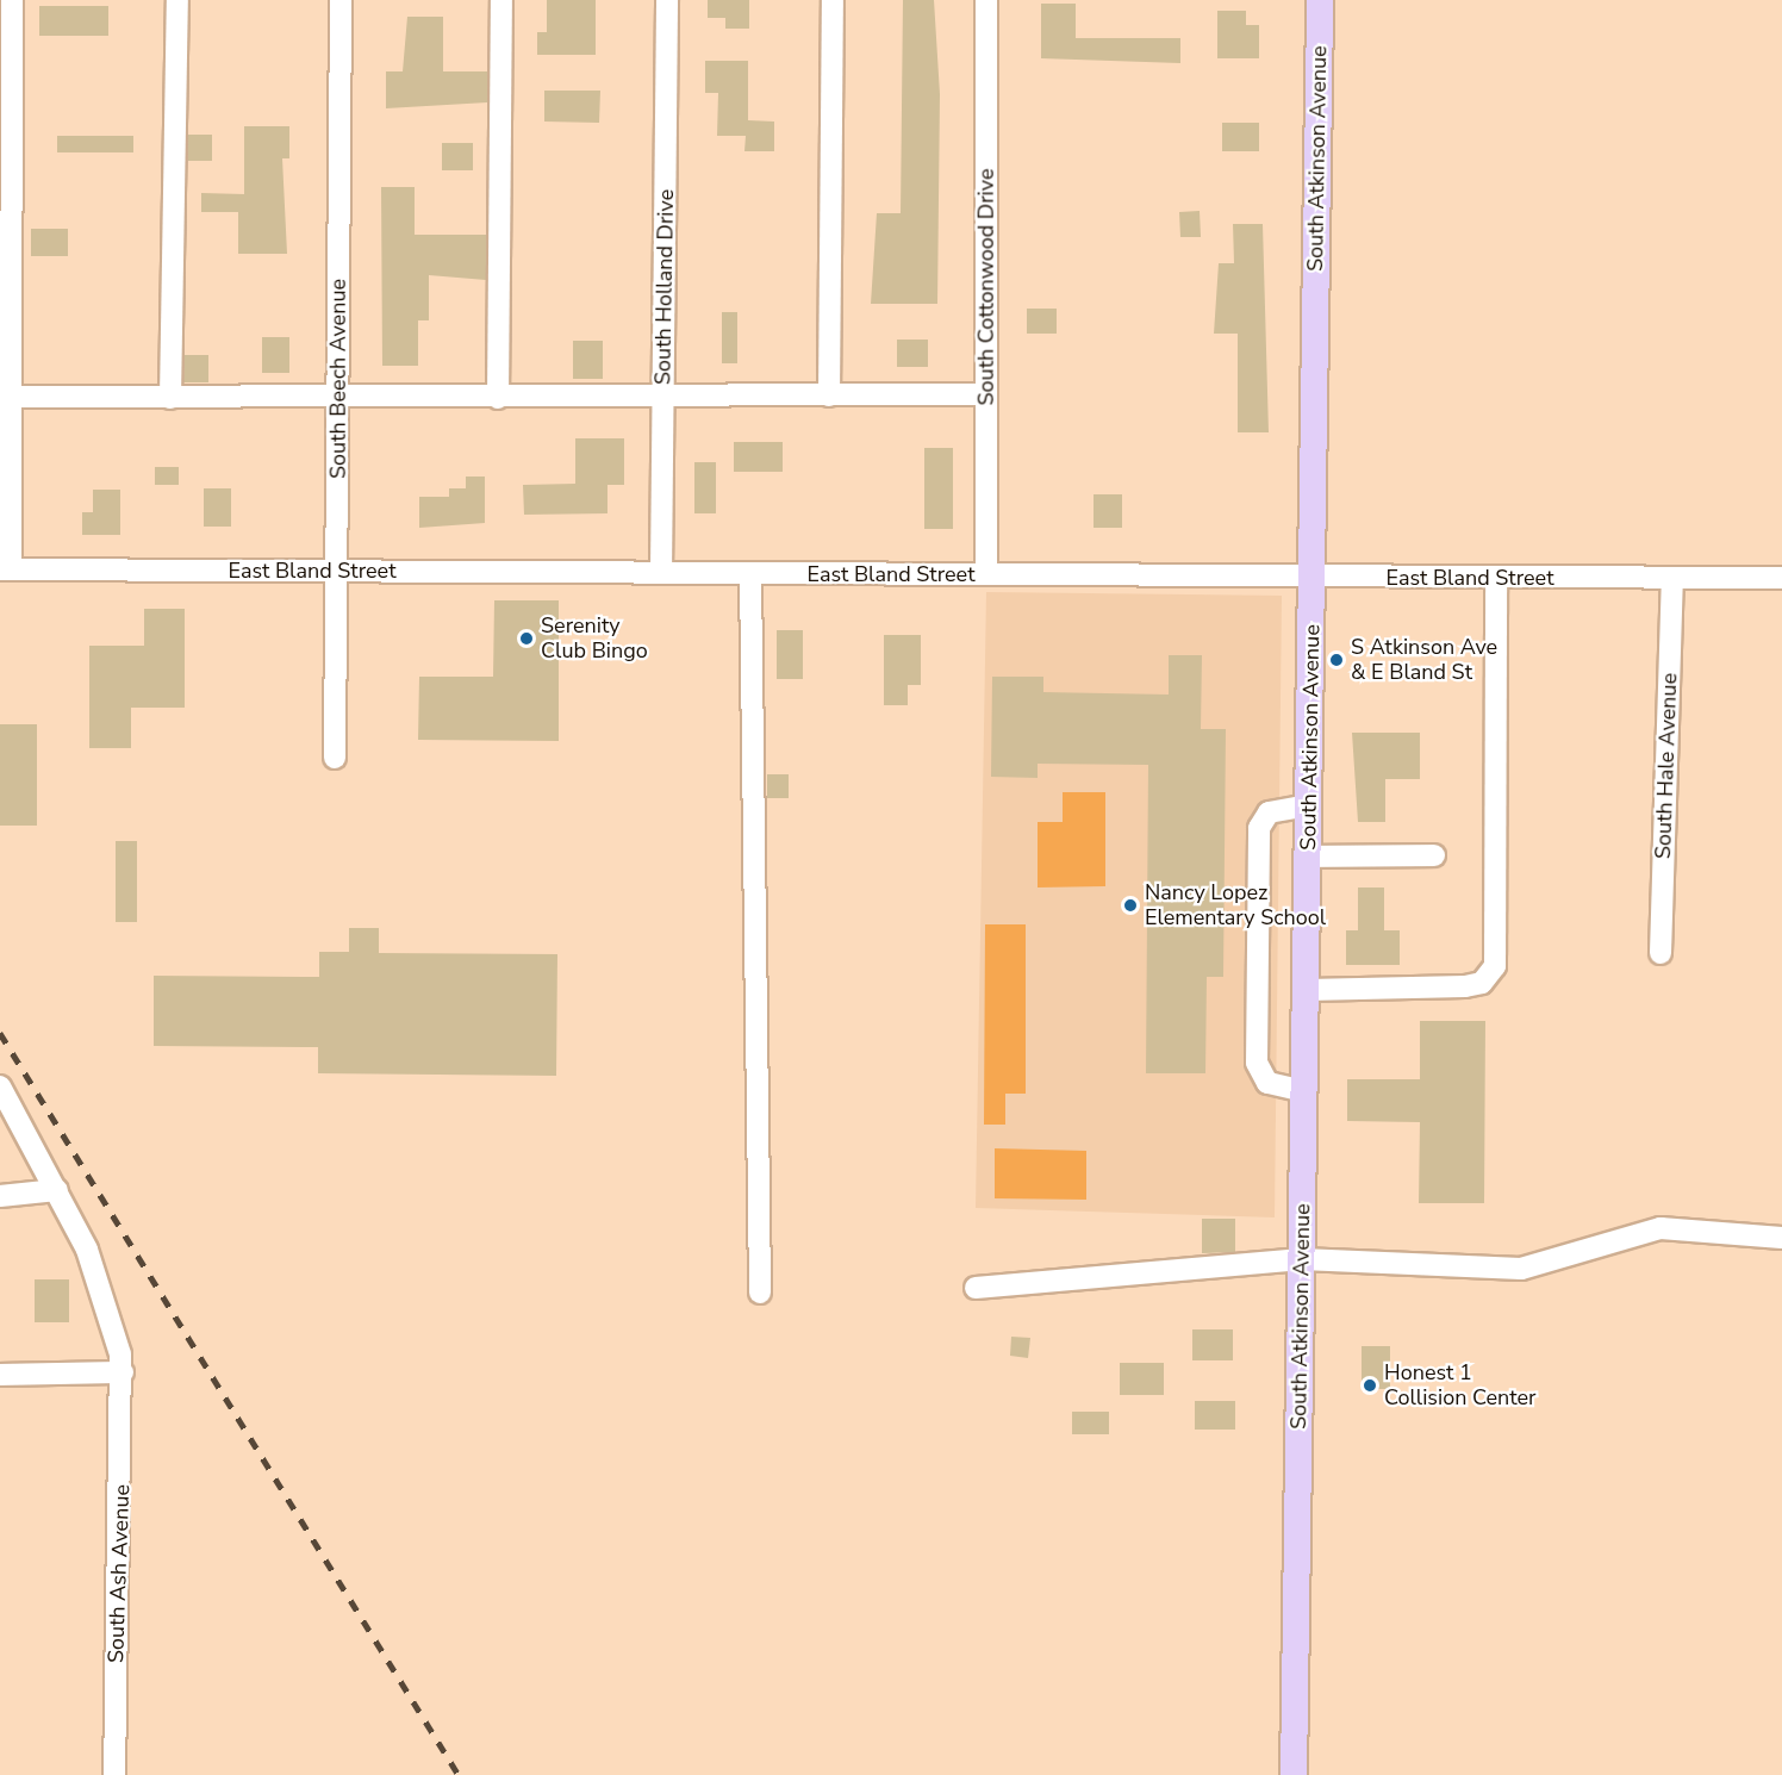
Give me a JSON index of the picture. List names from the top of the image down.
{
  "streets": {
    "main road": ["South Atkinson Avenue"],
    "street": [
      "South Holland Drive",
      "South Cottonwood Drive",
      "South Beech Avenue",
      "East Bland Street",
      "South Hale Avenue",
      "South Ash Avenue"
    ]
  },
  "crossings": [
    ["South Atkinson Avenue", "East Bland Street"],
    ["South Holland Drive", "East Bland Street"],
    ["South Cottonwood Drive", "East Bland Street"],
    ["South Beech Avenue", "East Bland Street"],
    ["East Bland Street", "South Hale Avenue"]
  ],
  "places": [
    "Serenity Club Bingo",
    "S Atkinson Ave & E Bland St",
    "Nancy Lopez Elementary School",
    "Honest 1 Collision Center"
  ]
}
